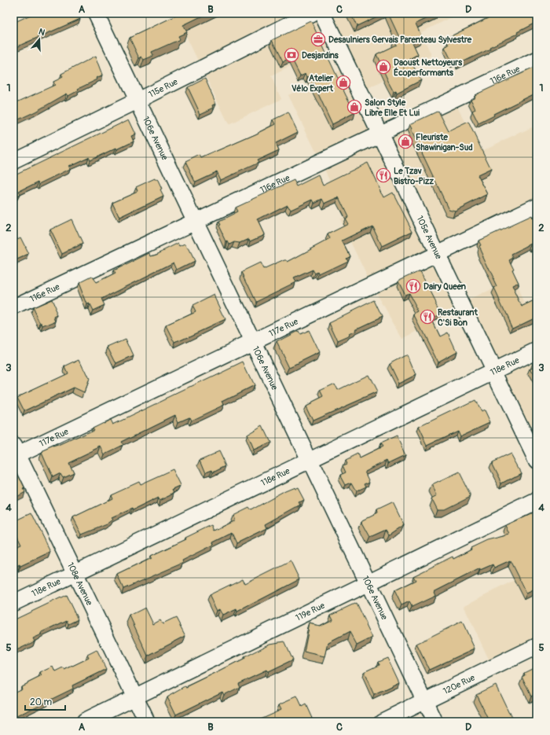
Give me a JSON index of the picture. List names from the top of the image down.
{
  "streets": {
    "street": [
      "116e Rue",
      "115e Rue",
      "106e Avenue",
      "105e Avenue",
      "117e Rue",
      "118e Rue",
      "108e Avenue",
      "119e Rue",
      "120e Rue"
    ]
  },
  "crossings": [
    ["116e Rue", "106e Avenue"],
    ["116e Rue", "105e Avenue"],
    ["115e Rue", "106e Avenue"],
    ["106e Avenue", "117e Rue"],
    ["106e Avenue", "118e Rue"],
    ["106e Avenue", "119e Rue"],
    ["106e Avenue", "120e Rue"],
    ["105e Avenue", "117e Rue"],
    ["105e Avenue", "118e Rue"],
    ["117e Rue", "108e Avenue"],
    ["118e Rue", "108e Avenue"],
    ["108e Avenue", "119e Rue"]
  ],
  "places": {
    "office": ["Desaulniers Gervais Parenteau Sylvestre"],
    "bank": ["Desjardins"],
    "shop": [
      "Daoust Nettoyeurs Écoperformants",
      "Atelier Vélo Expert",
      "Salon Style Libre Elle Et Lui",
      "Fleuriste Shawinigan-Sud"
    ],
    "restaurant": ["Le Tzav Bistro-Pizz", "Dairy Queen", "Restaurant C'Si Bon"]
  },
  "scale_bar": "20 m",
  "north": "top",
  "grid": {
    "columns": [
      "A",
      "B",
      "C",
      "D"
    ],
    "rows": [
      "1",
      "2",
      "3",
      "4",
      "5"
    ]
  }
}
